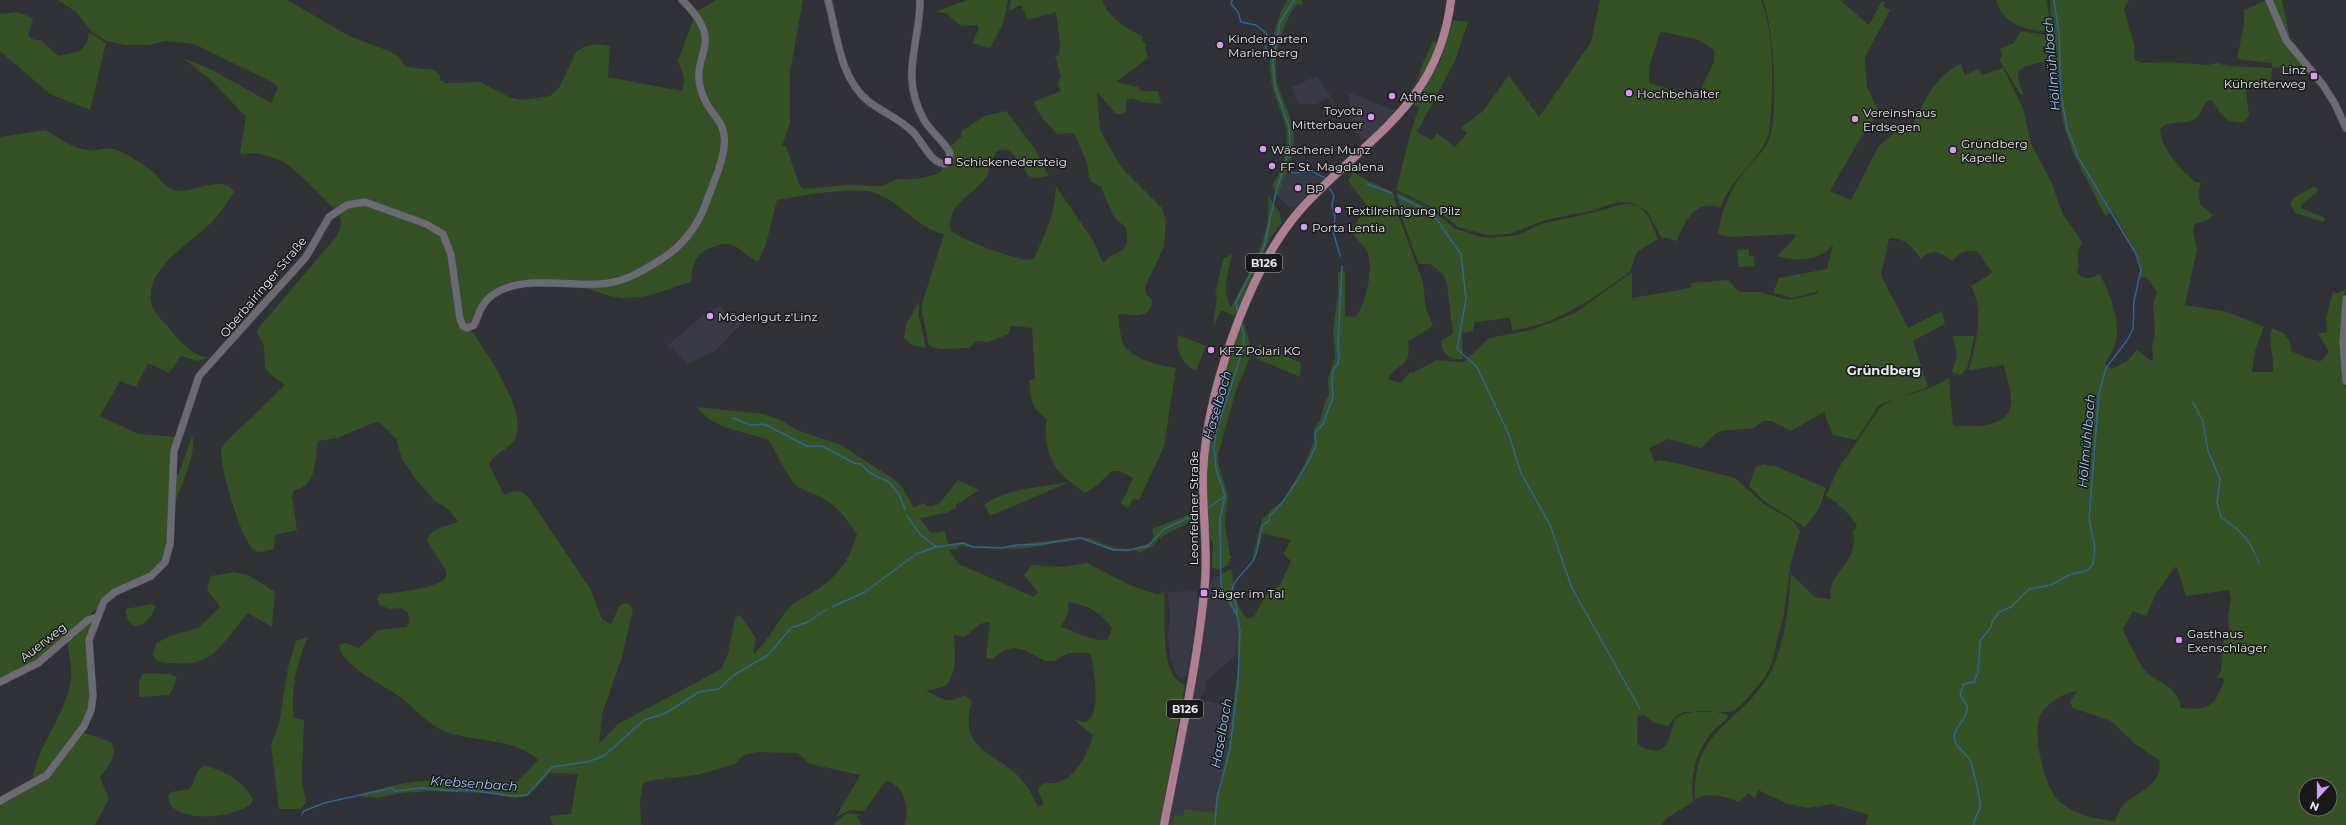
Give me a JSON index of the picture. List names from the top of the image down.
{
  "streets": {
    "main road": ["B126", "Leonfeldner Straße"],
    "street": ["Oberbairinger Straße", "Auerweg"]
  },
  "crossings": [
    ["Oberbairinger Straße", "Auerweg"]
  ],
  "districts": ["Gründberg"],
  "water": ["Höllmühlbach", "Haselbach", "Krebsenbach"],
  "places": {
    "other": [
      "Kindergarten Marienberg",
      "Hochbehälter",
      "Athène",
      "Toyota Mitterbauer",
      "Vereinshaus Erdsegen",
      "Wäscherei Munz",
      "Gründberg Kapelle",
      "FF St. Magdalena",
      "BP",
      "Textilreinigung Pilz",
      "Porta Lentia",
      "Möderlgut z'Linz",
      "KFZ Polari KG",
      "Gasthaus Exenschläger"
    ],
    "transit": ["Linz Kühreiterweg", "Schickenedersteig", "Jäger im Tal"]
  },
  "north": "bottom"
}
